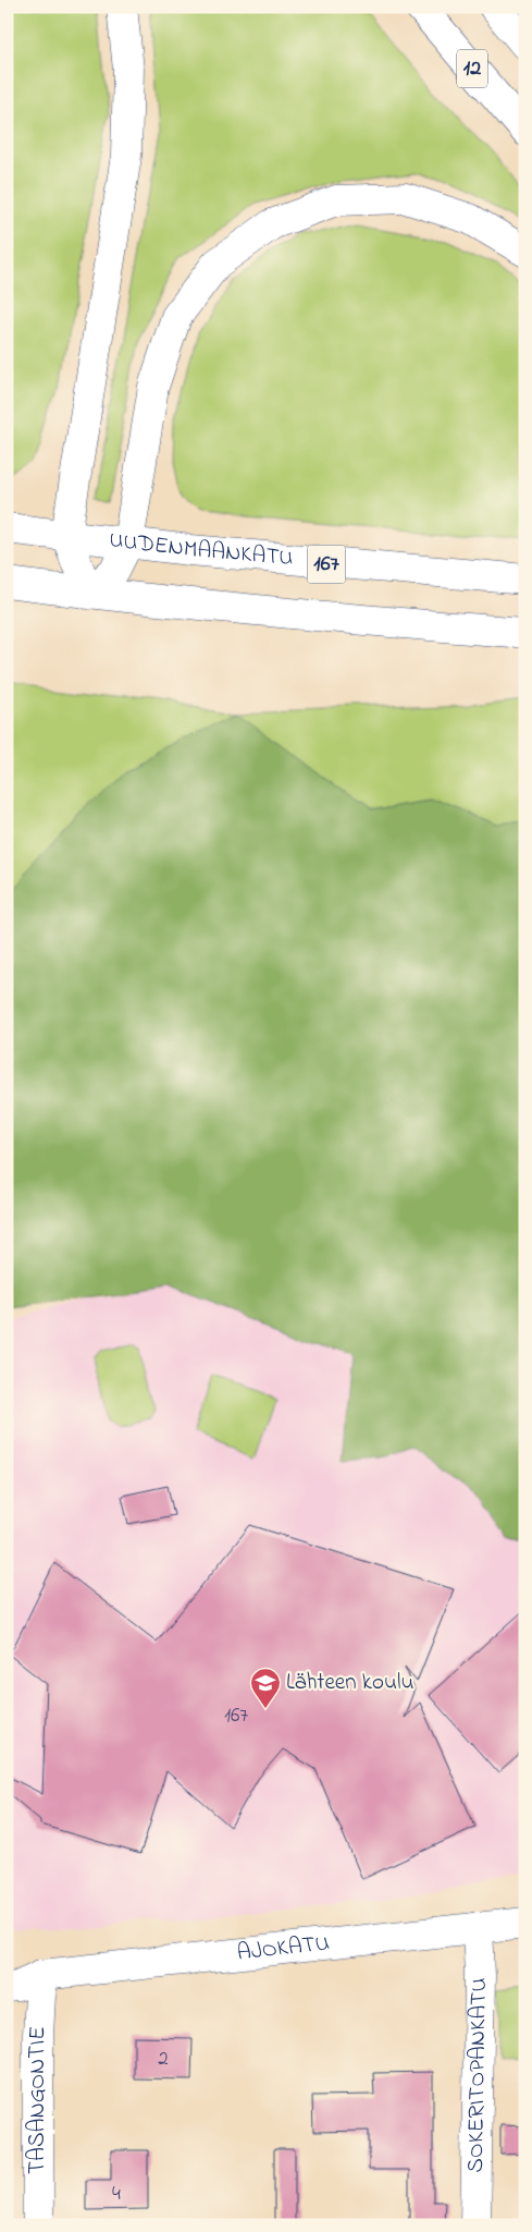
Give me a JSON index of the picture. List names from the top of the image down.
{
  "streets": {
    "main road": [
      "12",
      "UUDENMAANKATU",
      "167",
      "AJOKATU",
      "SOKERITOPANKATU",
      "TASANGONTIE"
    ]
  },
  "crossings": [
    ["AJOKATU", "SOKERITOPANKATU"],
    ["AJOKATU", "TASANGONTIE"]
  ],
  "places": {
    "school or university": ["Lähteen koulu"]
  },
  "house_numbers": ["167", "2", "4"]
}
